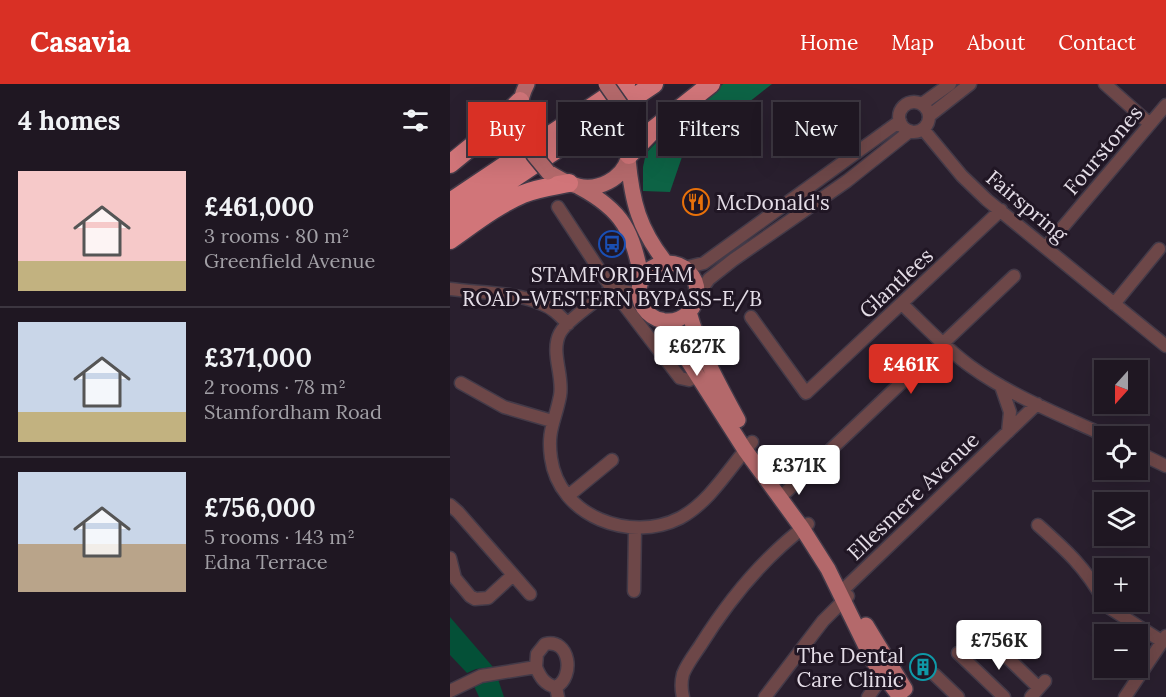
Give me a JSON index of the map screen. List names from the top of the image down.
{
  "streets": {
    "street": [
      "Fourstones",
      "Fairspring",
      "Glantlees",
      "Ellesmere Avenue"
    ]
  },
  "crossings": [
    ["Fourstones", "Fairspring"],
    ["Fairspring", "Glantlees"]
  ],
  "places": {
    "restaurant": ["McDonald's"],
    "bus stop": ["STAMFORDHAM ROAD-WESTERN BYPASS-E/B"],
    "building": ["The Dental Care Clinic"]
  },
  "north": "bottom",
  "page": {
    "header": "Casavia",
    "nav": [
      "Home",
      "Map",
      "About",
      "Contact"
    ],
    "heading": "4 homes",
    "chip": [
      "Buy",
      "Rent",
      "Filters",
      "New"
    ],
    "list": [
      {
        "name": "£461,000",
        "note": "3 rooms · 80 m² · Greenfield Avenue"
      },
      {
        "name": "£371,000",
        "note": "2 rooms · 78 m² · Stamfordham Road"
      },
      {
        "name": "£756,000",
        "note": "5 rooms · 143 m² · Edna Terrace"
      }
    ],
    "price": [
      "£627K",
      "£461K",
      "£371K",
      "£756K"
    ],
    "map_buttons": ["+", "−"]
  }
}
